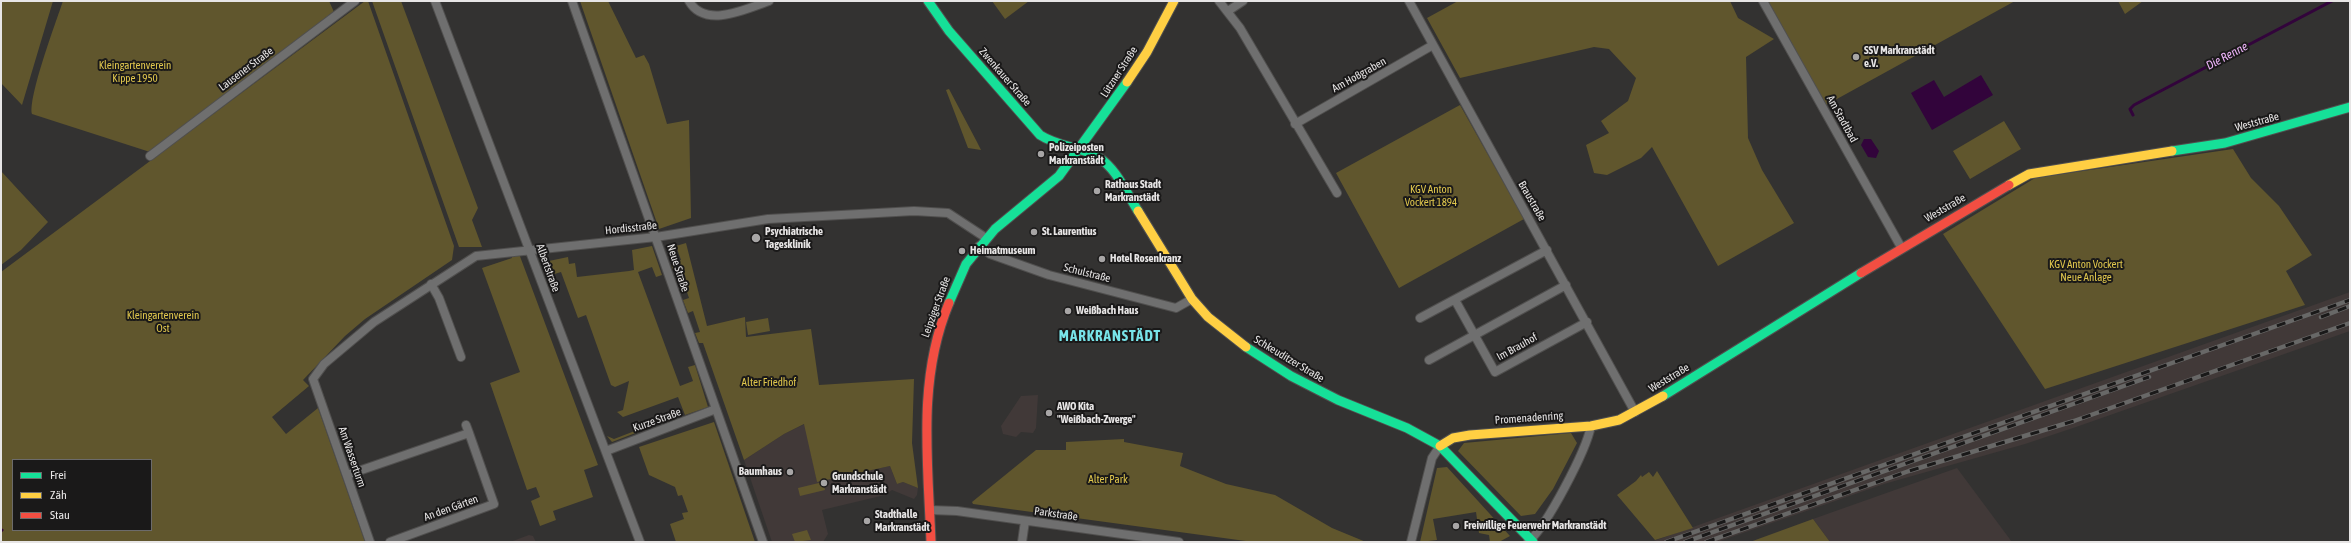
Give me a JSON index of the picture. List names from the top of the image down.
{
  "streets": {
    "main road": [
      "Lützner Straße",
      "Zwenkauer Straße",
      "Weststraße",
      "Leipziger Straße",
      "Schkeuditzer Straße",
      "Promenadenring"
    ],
    "street": [
      "Lausener Straße",
      "Am Hoßgraben",
      "Am Stadtbad",
      "Braustraße",
      "Hordisstraße",
      "Albertstraße",
      "Neue Straße",
      "Schulstraße",
      "Im Brauhof",
      "Kurze Straße",
      "Am Wasserturm",
      "An den Gärten",
      "Parkstraße"
    ]
  },
  "crossings": [
    ["Lützner Straße", "Zwenkauer Straße"],
    ["Lützner Straße", "Leipziger Straße"],
    ["Lützner Straße", "Schkeuditzer Straße"],
    ["Am Hoßgraben", "Braustraße"],
    ["Zwenkauer Straße", "Leipziger Straße"],
    ["Zwenkauer Straße", "Schkeuditzer Straße"],
    ["Am Stadtbad", "Weststraße"],
    ["Weststraße", "Braustraße"],
    ["Weststraße", "Promenadenring"],
    ["Braustraße", "Im Brauhof"],
    ["Hordisstraße", "Albertstraße"],
    ["Hordisstraße", "Neue Straße"],
    ["Hordisstraße", "Leipziger Straße"],
    ["Hordisstraße", "Am Wasserturm"],
    ["Albertstraße", "Kurze Straße"],
    ["Neue Straße", "Kurze Straße"],
    ["Schulstraße", "Leipziger Straße"],
    ["Schulstraße", "Schkeuditzer Straße"],
    ["Leipziger Straße", "Schkeuditzer Straße"],
    ["Leipziger Straße", "Parkstraße"],
    ["Schkeuditzer Straße", "Promenadenring"],
    ["Am Wasserturm", "An den Gärten"]
  ],
  "districts": ["MARKRANSTÄDT"],
  "water": ["Die Renne"],
  "parks": [
    "Kleingartenverein Kippe 1950",
    "KGV Anton Vockert 1894",
    "KGV Anton Vockert Neue Anlage",
    "Kleingartenverein Ost",
    "Alter Friedhof",
    "Alter Park"
  ],
  "places": [
    "SSV Markranstädt e.V.",
    "Polizeiposten Markranstädt",
    "Rathaus Stadt Markranstädt",
    "St. Laurentius",
    "Psychiatrische Tagesklinik",
    "Heimatmuseum",
    "Hotel Rosenkranz",
    "Weißbach Haus",
    "AWO Kita \"Weißbach-Zwerge\"",
    "Baumhaus",
    "Grundschule Markranstädt",
    "Stadthalle Markranstädt",
    "Freiwillige Feuerwehr Markranstädt"
  ],
  "legend": ["Frei", "Zäh", "Stau"]
}
